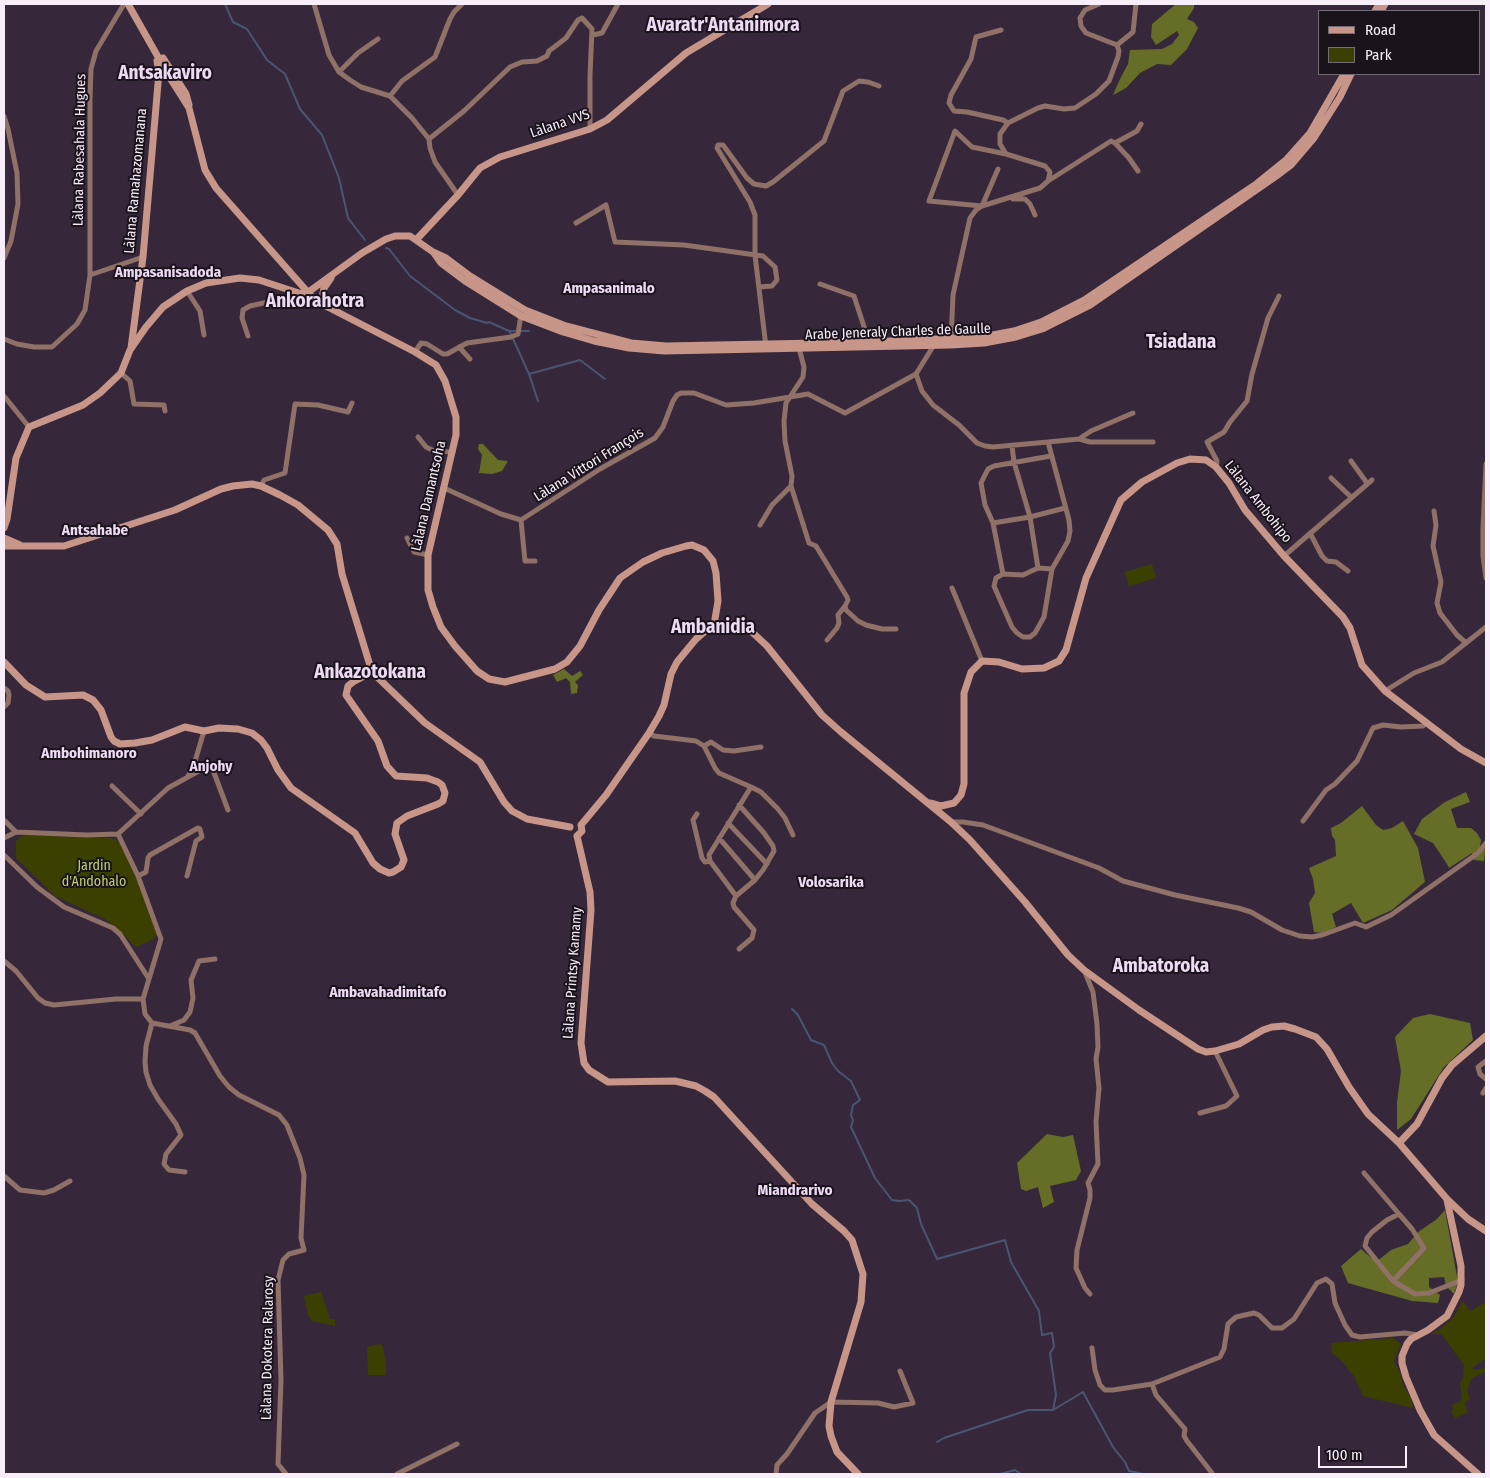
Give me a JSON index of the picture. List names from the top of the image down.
{
  "streets": {
    "street": [
      "Làlana VVS",
      "Làlana Rabesahala Hugues",
      "Làlana Ramahazomanana",
      "Arabe Jeneraly Charles de Gaulle",
      "Làlana Vittori François",
      "Làlana Damantsoha",
      "Làlana Ambohipo",
      "Làlana Printsy Kamamy",
      "Làlana Dokotera Ralarosy"
    ]
  },
  "crossings": [
    ["Làlana VVS", "Arabe Jeneraly Charles de Gaulle"],
    ["Arabe Jeneraly Charles de Gaulle", "Làlana Vittori François"]
  ],
  "districts": [
    "Avaratr'Antanimora",
    "Antsakaviro",
    "Ampasanisadoda",
    "Ampasanimalo",
    "Ankorahotra",
    "Tsiadana",
    "Antsahabe",
    "Ambanidia",
    "Ankazotokana",
    "Ambohimanoro",
    "Anjohy",
    "Volosarika",
    "Ambatoroka",
    "Ambavahadimitafo",
    "Miandrarivo"
  ],
  "parks": ["Jardin d'Andohalo"],
  "legend": ["Road", "Park"],
  "scale_bar": "100 m"
}
